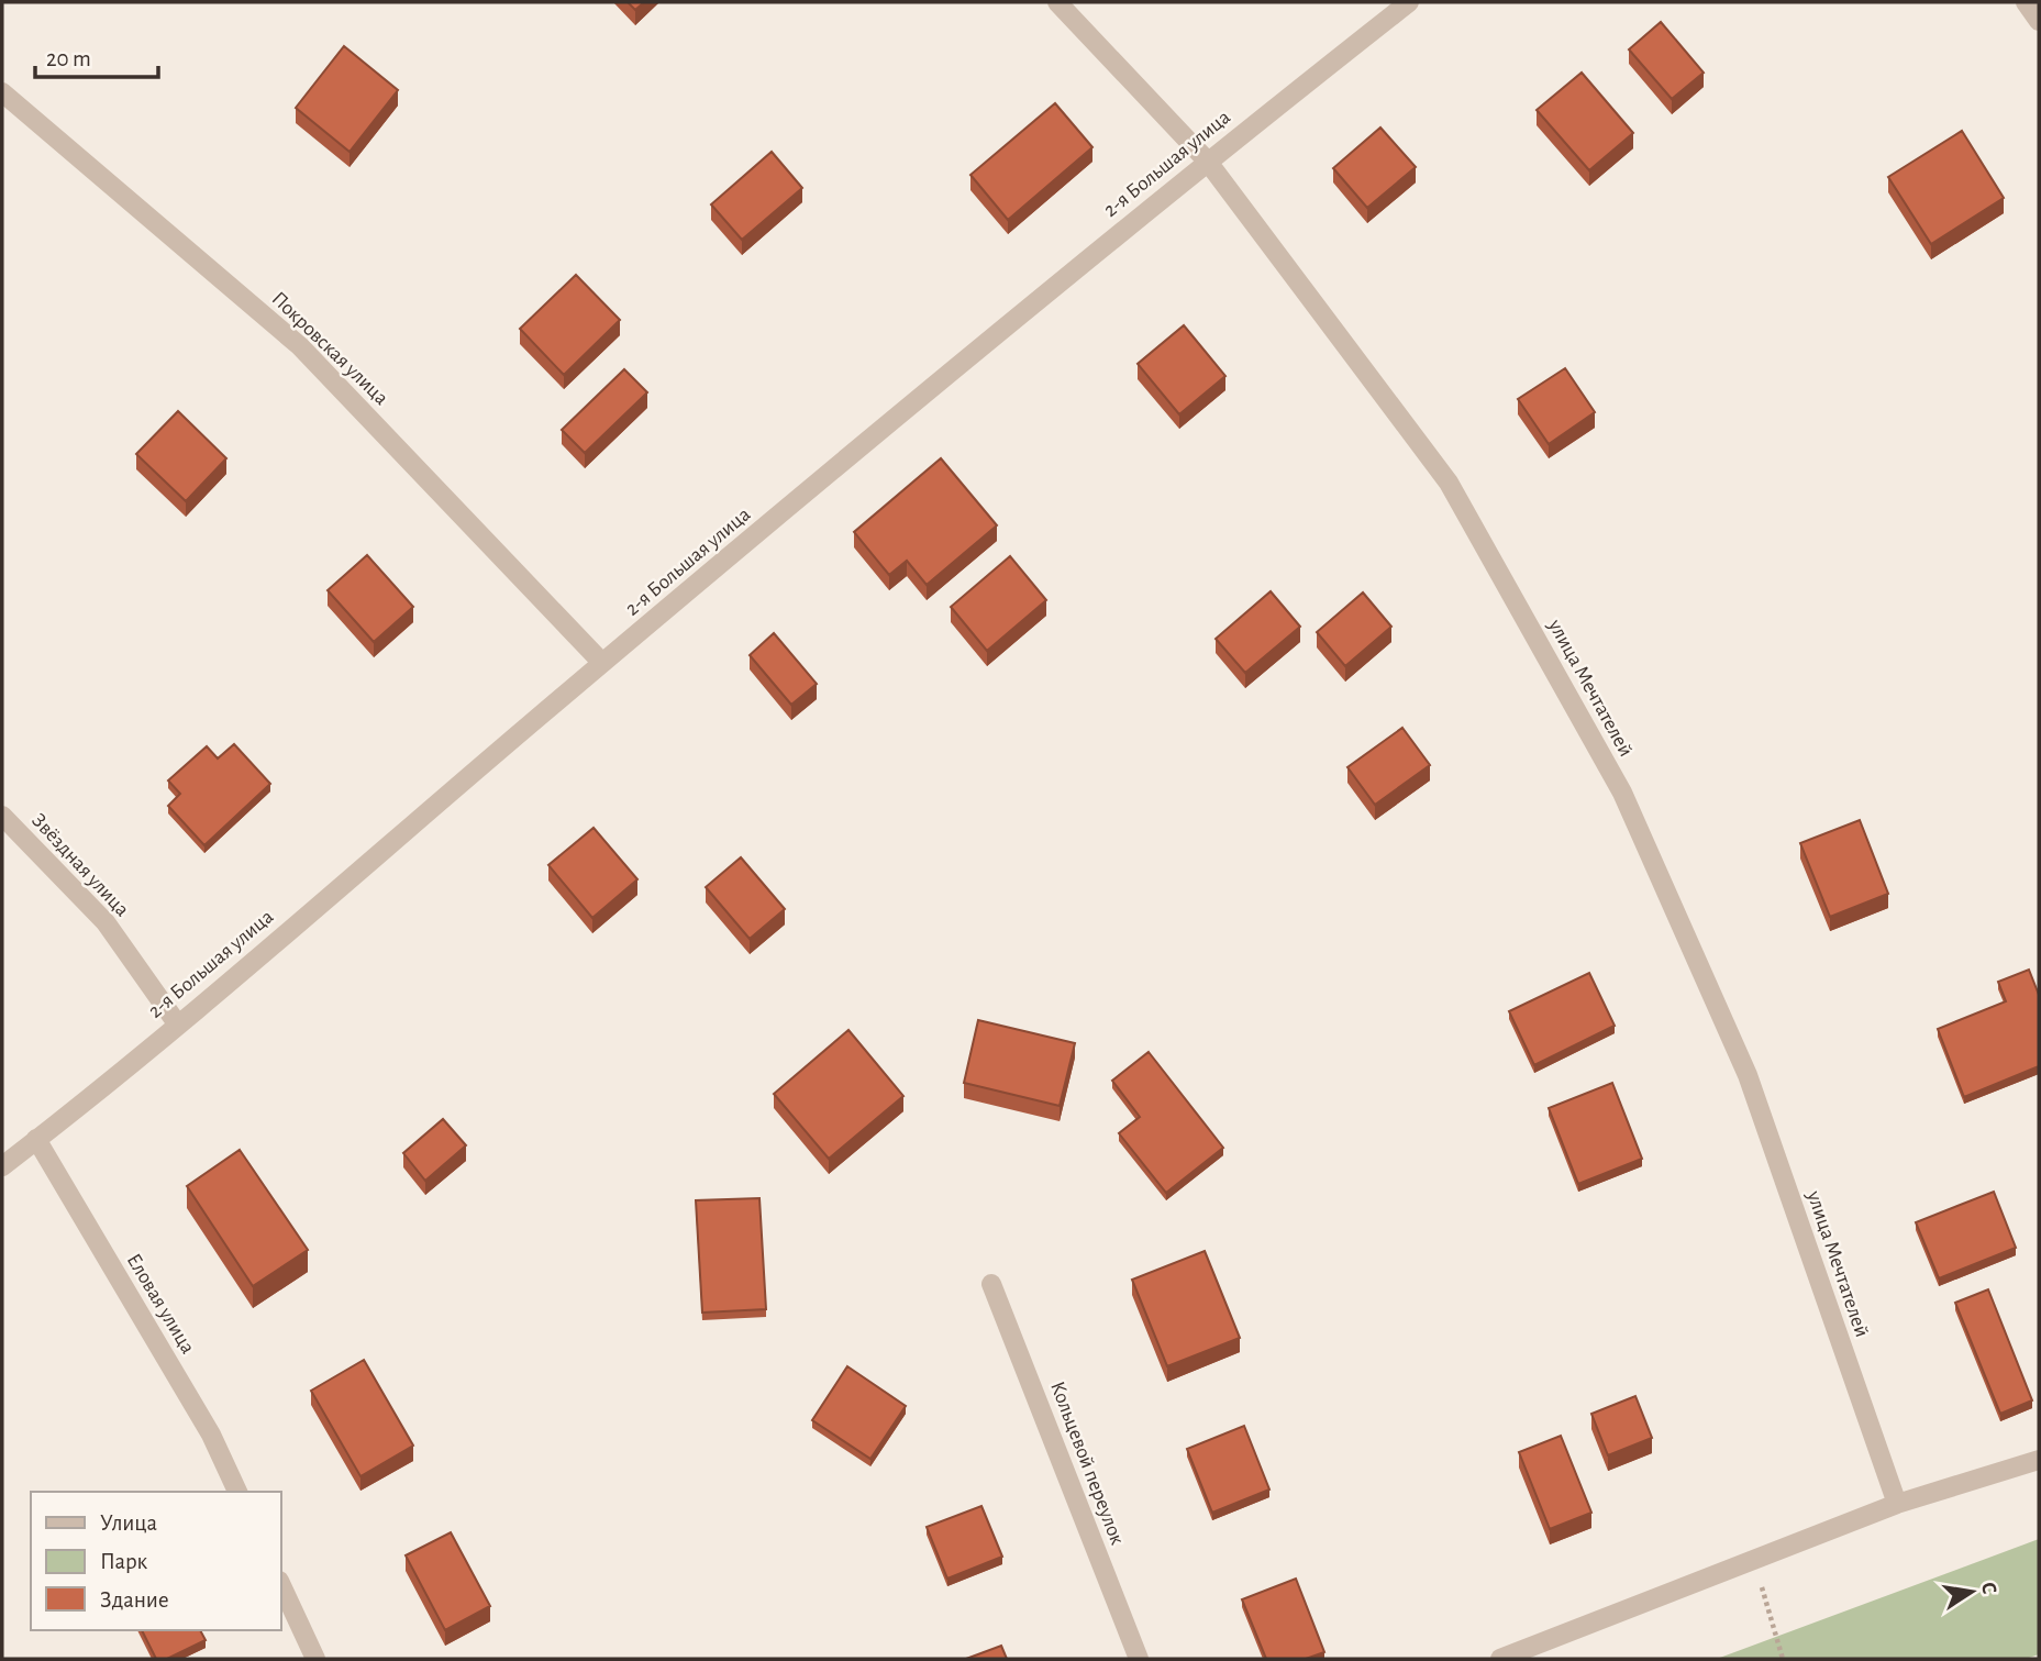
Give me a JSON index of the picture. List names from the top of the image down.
{
  "streets": {
    "street": [
      "2-я Большая улица",
      "Покровская улица",
      "улица Мечтателей",
      "Звёздная улица",
      "Еловая улица",
      "Кольцевой переулок"
    ]
  },
  "crossings": [
    ["2-я Большая улица", "Покровская улица"],
    ["2-я Большая улица", "улица Мечтателей"],
    ["2-я Большая улица", "Звёздная улица"],
    ["2-я Большая улица", "Еловая улица"]
  ],
  "legend": ["Улица", "Парк", "Здание"],
  "scale_bar": "20 m",
  "north": "right"
}
